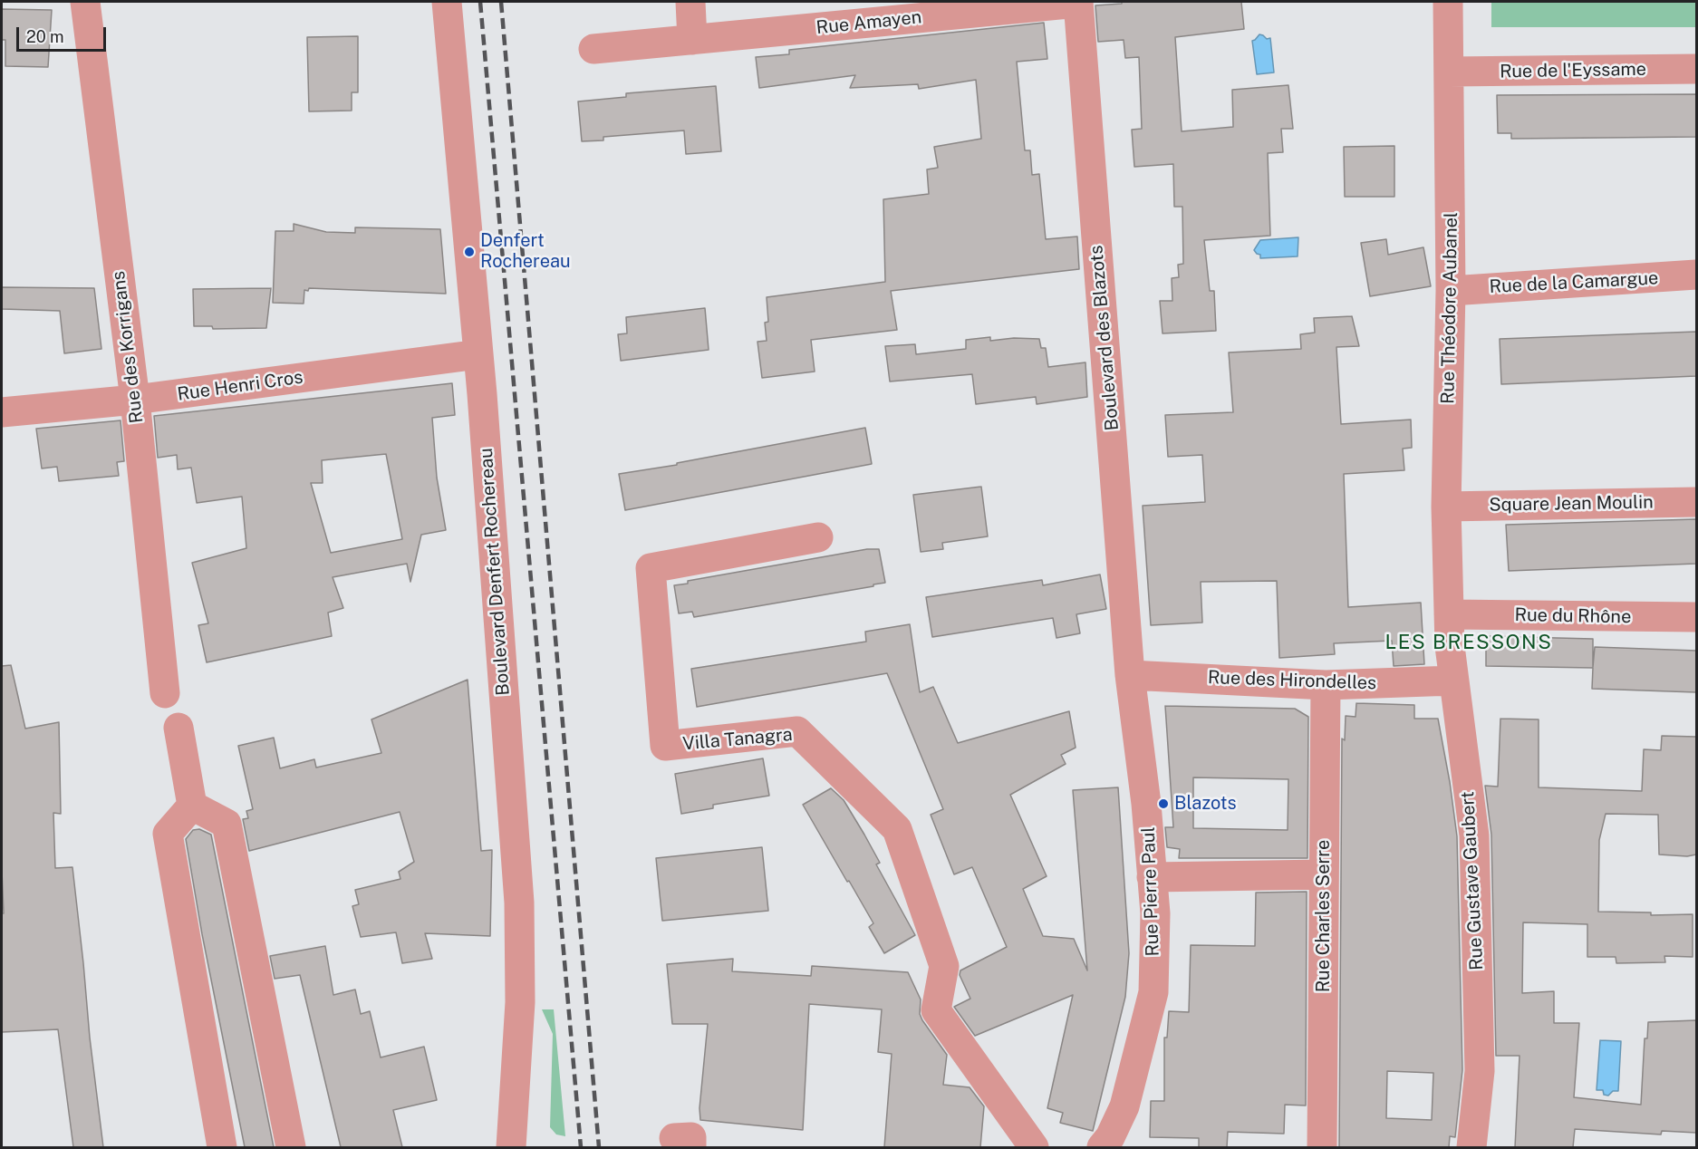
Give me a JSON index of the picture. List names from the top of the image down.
{
  "streets": {
    "street": [
      "Rue Amayen",
      "Rue de l'Eyssame",
      "Rue de la Camargue",
      "Rue Théodore Aubanel",
      "Boulevard des Blazots",
      "Rue des Korrigans",
      "Rue Henri Cros",
      "Square Jean Moulin",
      "Boulevard Denfert Rochereau",
      "Rue du Rhône",
      "Rue des Hirondelles",
      "Villa Tanagra",
      "Rue Gustave Gaubert",
      "Rue Pierre Paul",
      "Rue Charles Serre"
    ]
  },
  "crossings": [
    ["Rue Amayen", "Boulevard des Blazots"],
    ["Rue de l'Eyssame", "Rue Théodore Aubanel"],
    ["Rue de la Camargue", "Rue Théodore Aubanel"],
    ["Rue Théodore Aubanel", "Square Jean Moulin"],
    ["Rue Théodore Aubanel", "Rue du Rhône"],
    ["Rue Théodore Aubanel", "Rue Gustave Gaubert"],
    ["Boulevard des Blazots", "Rue des Hirondelles"],
    ["Boulevard des Blazots", "Rue Pierre Paul"],
    ["Rue des Korrigans", "Rue Henri Cros"],
    ["Rue Henri Cros", "Boulevard Denfert Rochereau"],
    ["Rue du Rhône", "Rue Gustave Gaubert"],
    ["Rue des Hirondelles", "Rue Gustave Gaubert"],
    ["Rue des Hirondelles", "Rue Pierre Paul"],
    ["Rue des Hirondelles", "Rue Charles Serre"]
  ],
  "districts": ["LES BRESSONS"],
  "places": ["Denfert Rochereau", "Blazots"],
  "scale_bar": "20 m"
}
